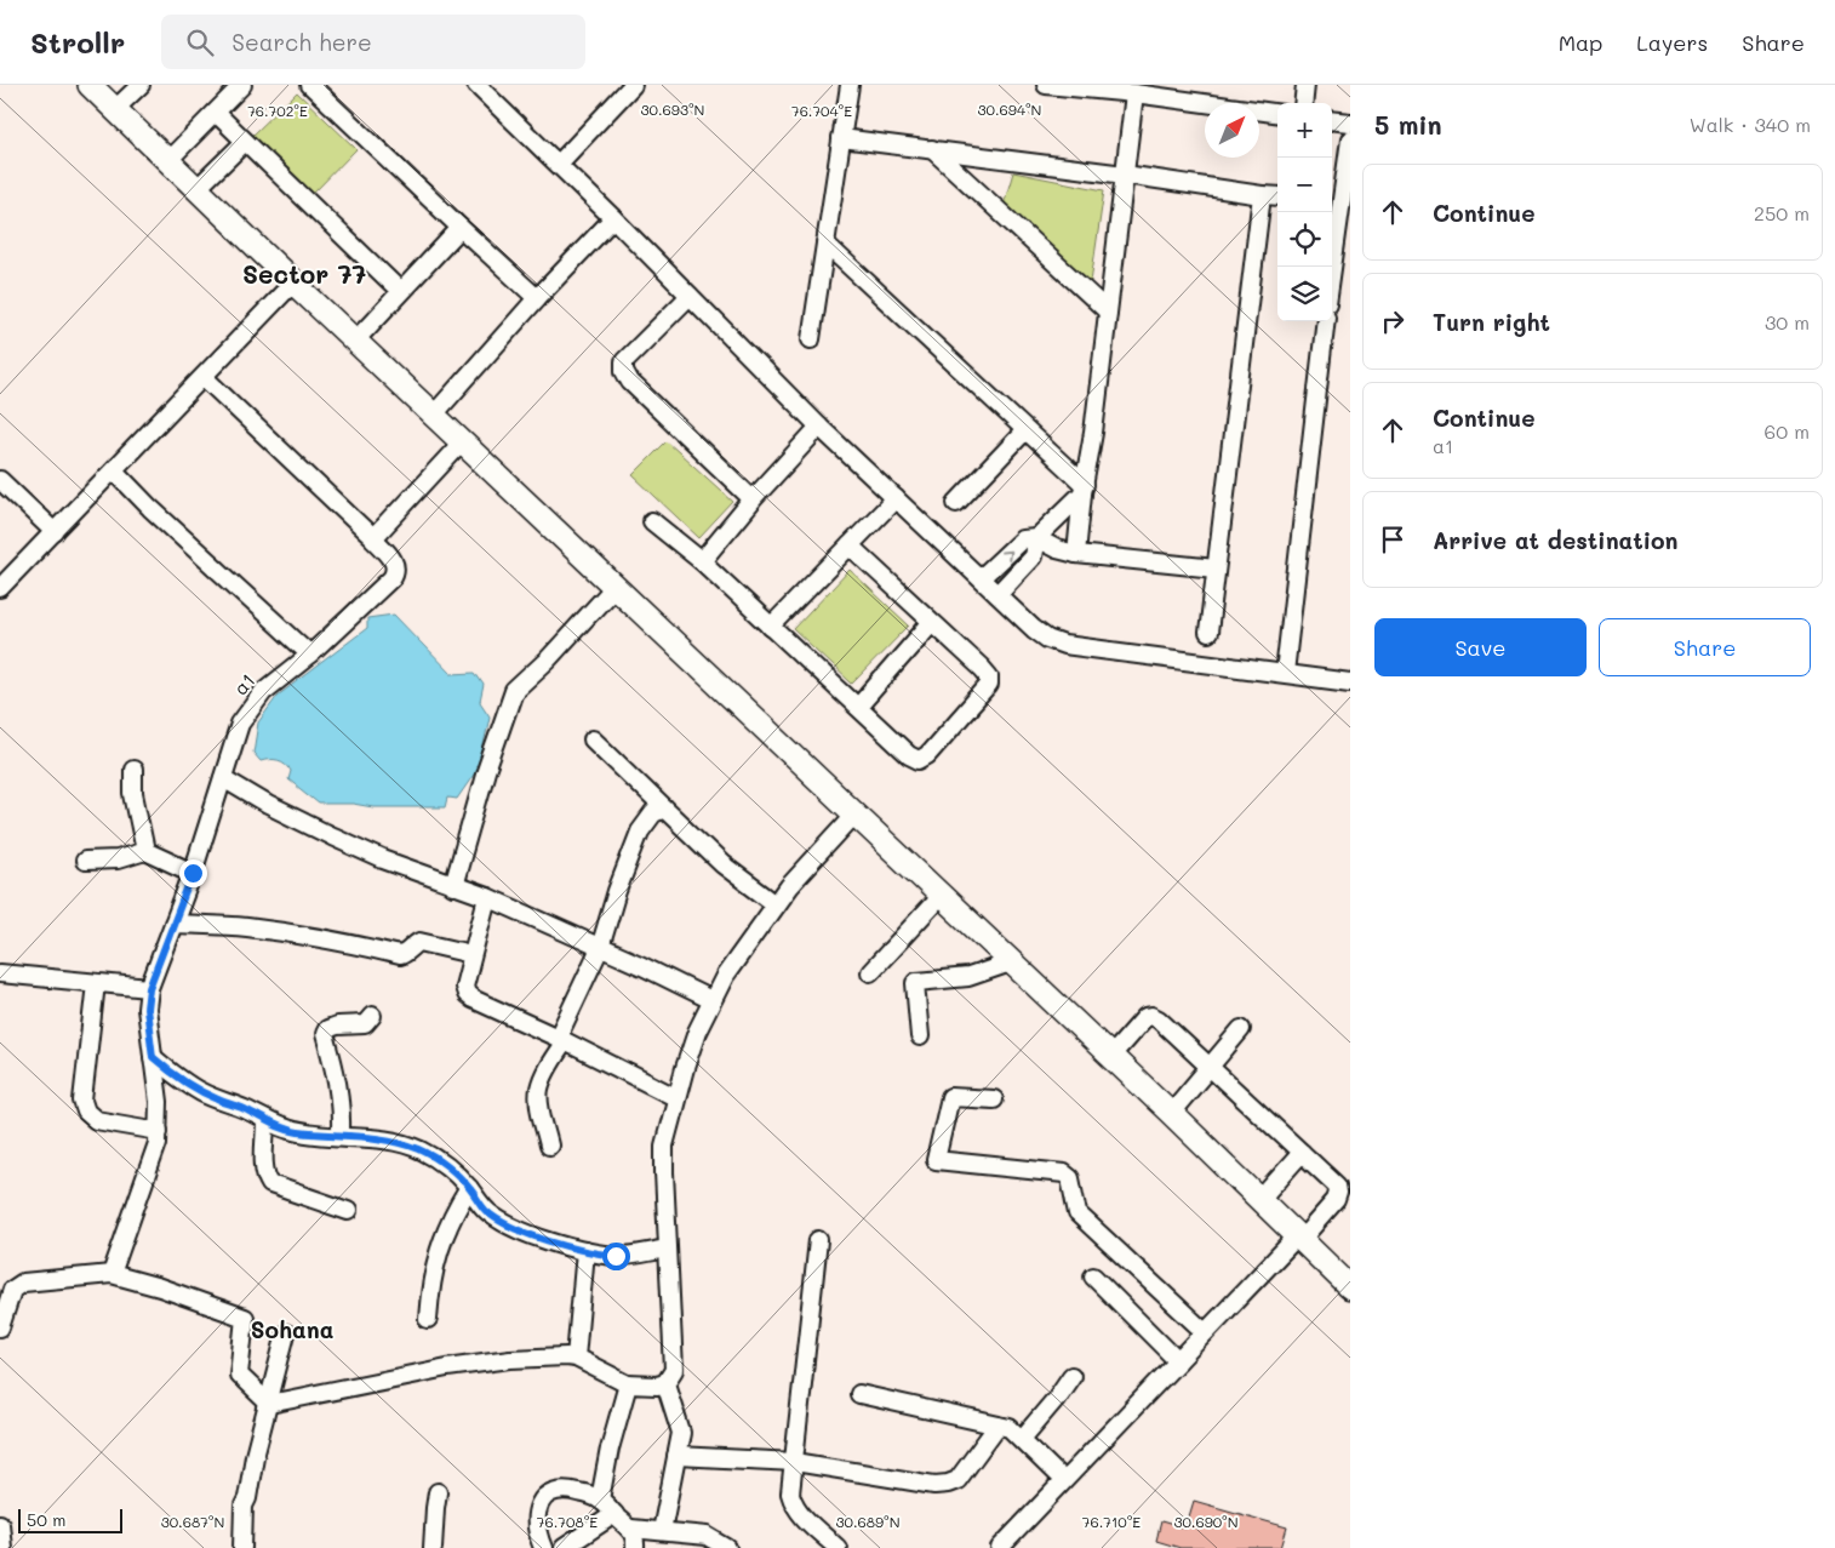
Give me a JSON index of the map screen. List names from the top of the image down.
{
  "streets": {
    "street": ["a1"]
  },
  "districts": ["Sector 77", "Sohana"],
  "scale_bar": "50 m",
  "north": "top right",
  "page": {
    "header": "Strollr",
    "search": "Search here",
    "nav": ["Map", "Layers", "Share"],
    "heading": ["5 min", "Walk · 340 m"],
    "map_buttons": ["+", "−"],
    "list": [
      ["Continue", "250 m"],
      ["Turn right", "30 m"],
      ["Continue", "a1", "60 m"],
      "Arrive at destination"
    ],
    "buttons": ["Save", "Share"],
    "scale": "50 m"
  },
  "coordinates": [
    "30.694°N",
    "30.693°N",
    "76.702°E",
    "76.704°E",
    "76.708°E",
    "76.710°E",
    "30.687°N",
    "30.689°N",
    "30.690°N"
  ]
}
